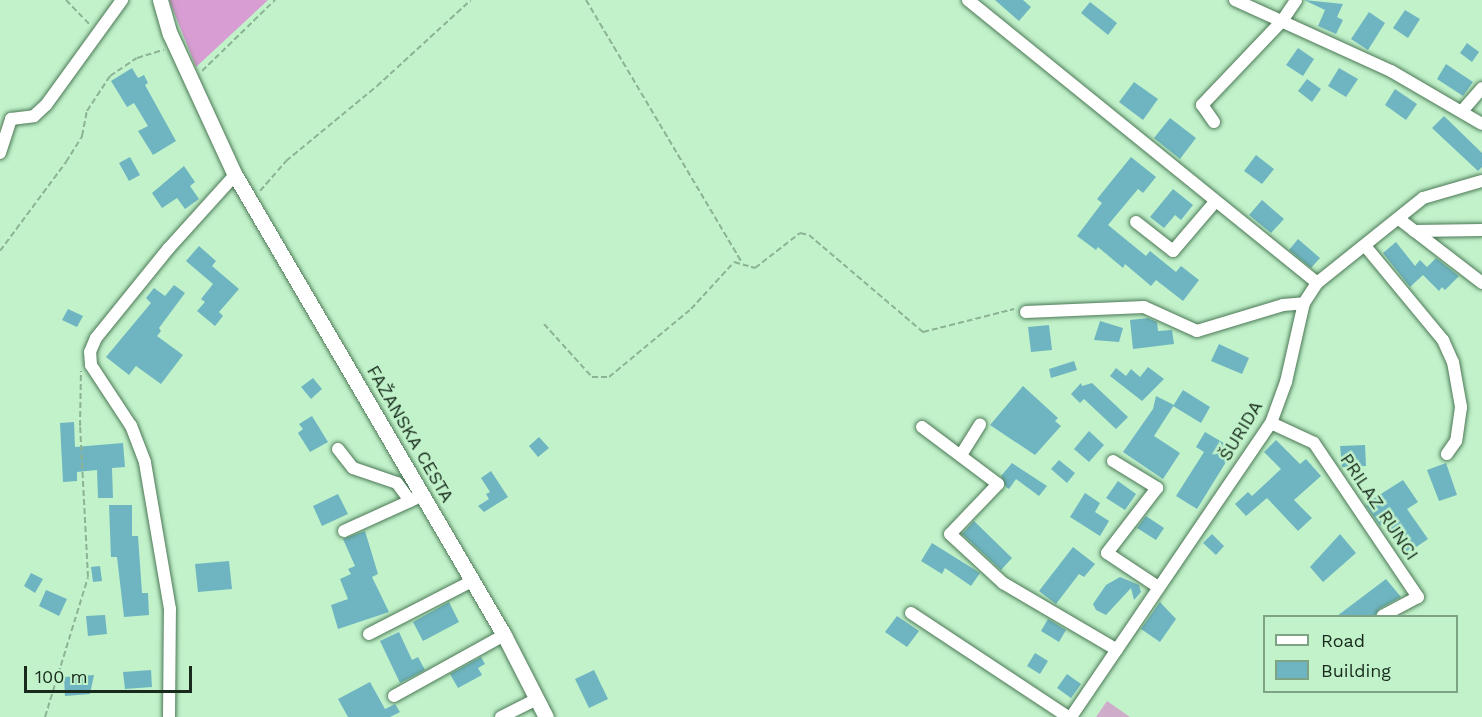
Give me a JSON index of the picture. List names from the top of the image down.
{
  "streets": {
    "main road": ["FAŽANSKA CESTA"],
    "street": ["ŠURIDA", "PRILAZ RUNCI"]
  },
  "crossings": [
    ["ŠURIDA", "PRILAZ RUNCI"]
  ],
  "legend": ["Road", "Building"],
  "scale_bar": "100 m"
}
